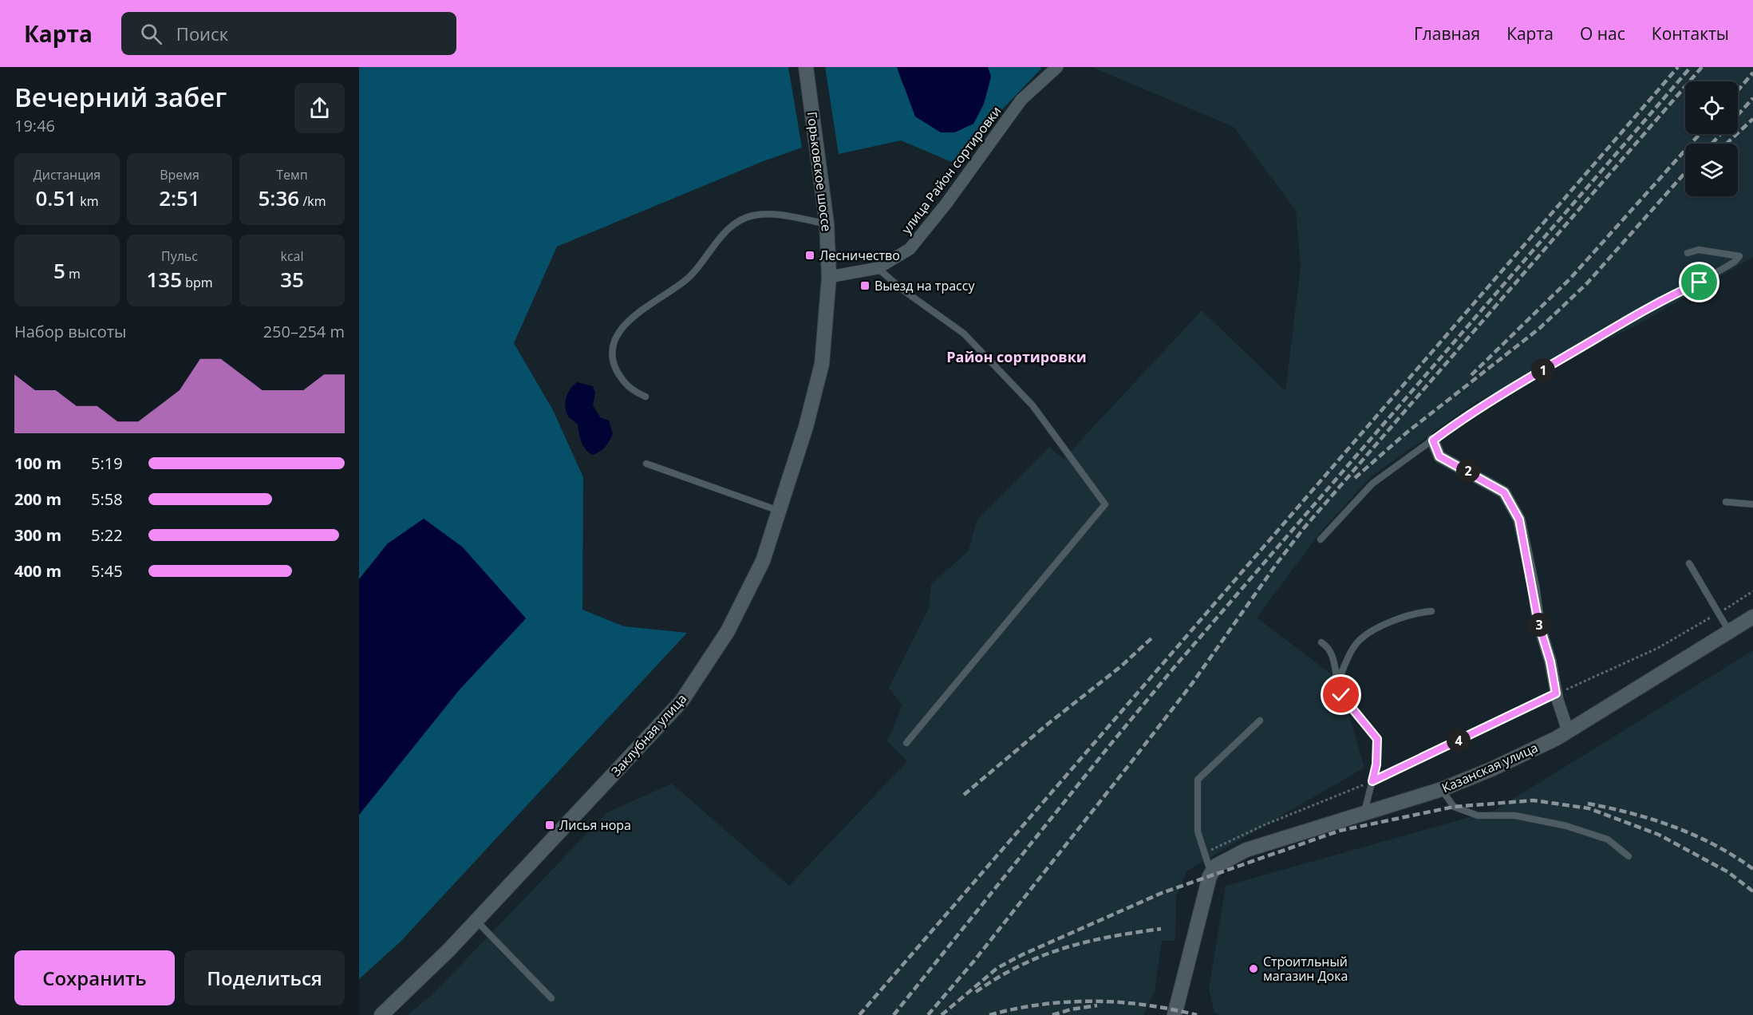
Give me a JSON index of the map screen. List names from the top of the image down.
{
  "streets": {
    "main road": ["Горьковское шоссе", "Заклубная улица", "Казанская улица"],
    "street": ["улица Район сортировки"]
  },
  "crossings": [
    ["улица Район сортировки", "Горьковское шоссе"],
    ["улица Район сортировки", "Заклубная улица"],
    ["Горьковское шоссе", "Заклубная улица"]
  ],
  "districts": ["Район сортировки"],
  "places": {
    "transit": ["Лесничество", "Выезд на трассу", "Лисья нора"],
    "other": ["Строитльный магазин Дока"]
  },
  "page": {
    "header": "Карта",
    "search": "Поиск",
    "nav": [
      "Главная",
      "Карта",
      "О нас",
      "Контакты"
    ],
    "heading": ["Вечерний забег", "19:46"],
    "stats": [
      ["Дистанция", "0.51 km"],
      ["Время", "2:51"],
      ["Темп", "5:36 /km"],
      ["5 m"],
      ["Пульс", "135 bpm"],
      ["kcal", "35"]
    ],
    "chart": ["Набор высоты", "250–254 m"],
    "pins": [
      "1",
      "2",
      "3",
      "4"
    ],
    "list": [
      {
        "name": "100 m",
        "note": "5:19"
      },
      {
        "name": "200 m",
        "note": "5:58"
      },
      {
        "name": "300 m",
        "note": "5:22"
      },
      {
        "name": "400 m",
        "note": "5:45"
      }
    ],
    "buttons": ["Сохранить", "Поделиться"]
  }
}
